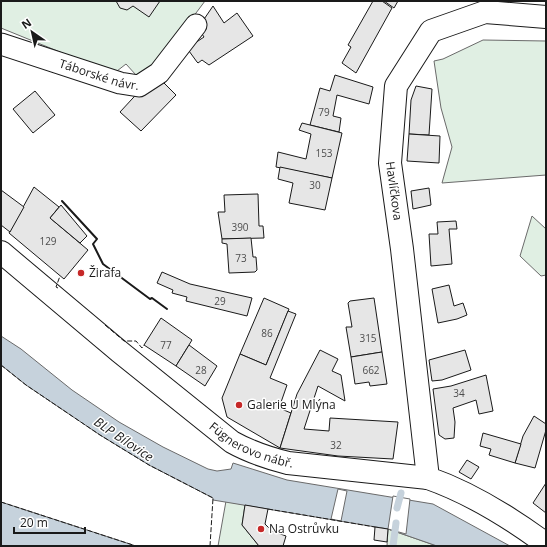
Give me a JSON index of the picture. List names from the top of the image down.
{
  "streets": {
    "main road": ["Havlíčkova", "Fügnerovo nábř."],
    "street": ["Táborské návr."]
  },
  "crossings": [
    ["Havlíčkova", "Fügnerovo nábř."]
  ],
  "water": ["BLP Bílovice"],
  "places": ["Žirafa", "Galerie U Mlýna", "Na Ostrůvku"],
  "house_numbers": [
    "79",
    "153",
    "30",
    "390",
    "129",
    "73",
    "29",
    "86",
    "315",
    "77",
    "28",
    "662",
    "34",
    "32"
  ],
  "scale_bar": "20 m",
  "north": "top left"
}
